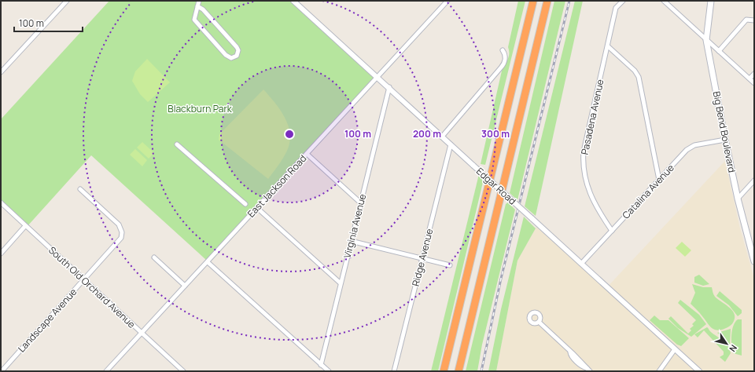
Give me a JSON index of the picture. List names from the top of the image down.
{
  "streets": {
    "main road": ["Big Bend Boulevard"],
    "street": [
      "Pasadena Avenue",
      "East Jackson Road",
      "Edgar Road",
      "Catalina Avenue",
      "Virginia Avenue",
      "Ridge Avenue",
      "South Old Orchard Avenue",
      "Landscape Avenue"
    ]
  },
  "crossings": [
    ["Pasadena Avenue", "Catalina Avenue"],
    ["Big Bend Boulevard", "Catalina Avenue"],
    ["East Jackson Road", "Edgar Road"],
    ["East Jackson Road", "South Old Orchard Avenue"],
    ["Edgar Road", "Catalina Avenue"],
    ["Edgar Road", "Virginia Avenue"],
    ["Edgar Road", "Ridge Avenue"],
    ["South Old Orchard Avenue", "Landscape Avenue"]
  ],
  "parks": ["Blackburn Park"],
  "scale_bar": "100 m",
  "north": "bottom right",
  "rings": ["100 m", "200 m", "300 m"]
}
